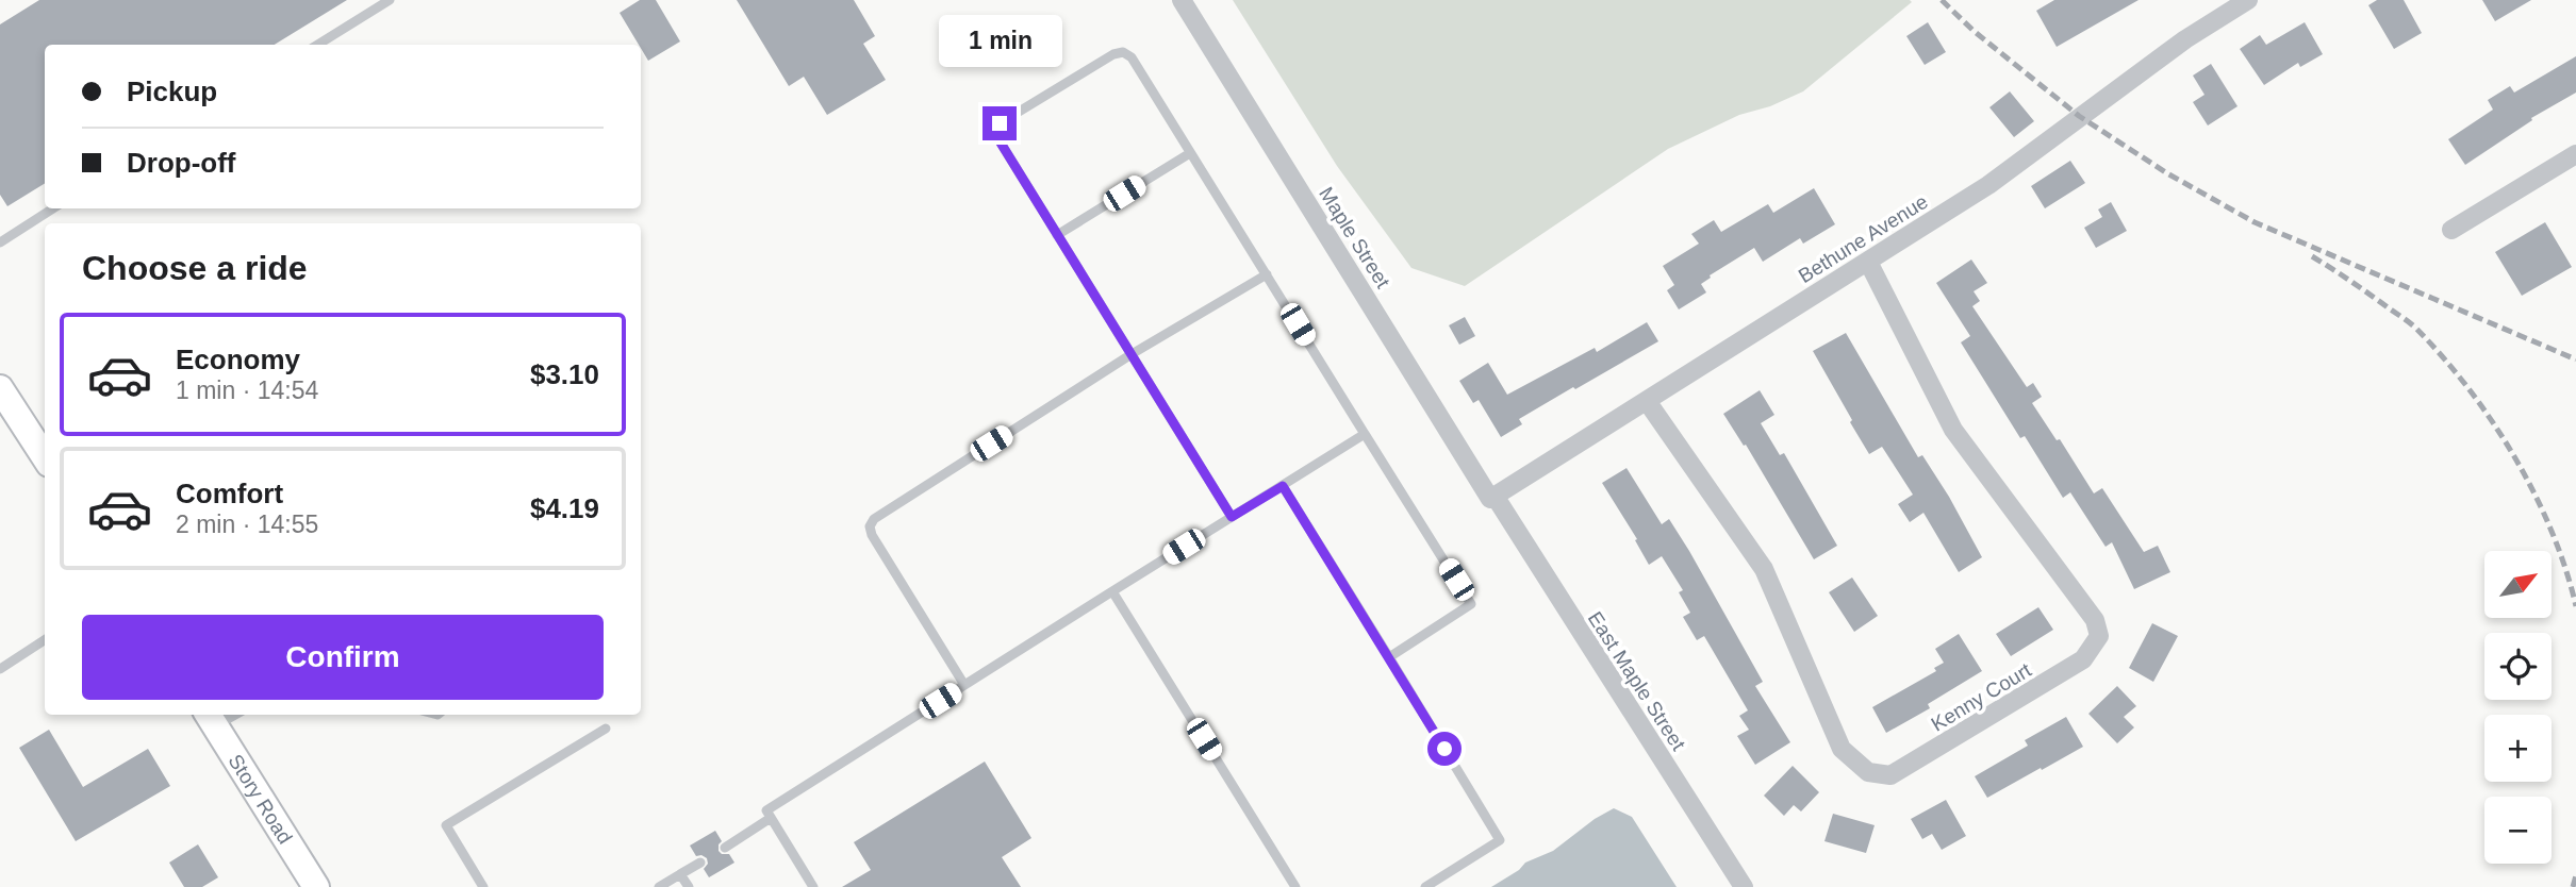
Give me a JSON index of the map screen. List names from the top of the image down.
{
  "streets": {
    "street": [
      "Maple Street",
      "Bethune Avenue",
      "East Maple Street",
      "Kenny Court",
      "Story Road"
    ]
  },
  "crossings": [
    ["Maple Street", "Bethune Avenue"],
    ["Maple Street", "East Maple Street"],
    ["Bethune Avenue", "East Maple Street"],
    ["Bethune Avenue", "Kenny Court"]
  ],
  "north": "top right",
  "page": {
    "bubble": "1 min",
    "banner": ["Pickup", "Drop-off"],
    "heading": "Choose a ride",
    "list": [
      {
        "name": "Economy",
        "note": "1 min · 14:54",
        "value": "$3.10"
      },
      {
        "name": "Comfort",
        "note": "2 min · 14:55",
        "value": "$4.19"
      }
    ],
    "map_buttons": ["+", "−"],
    "buttons": "Confirm"
  }
}
